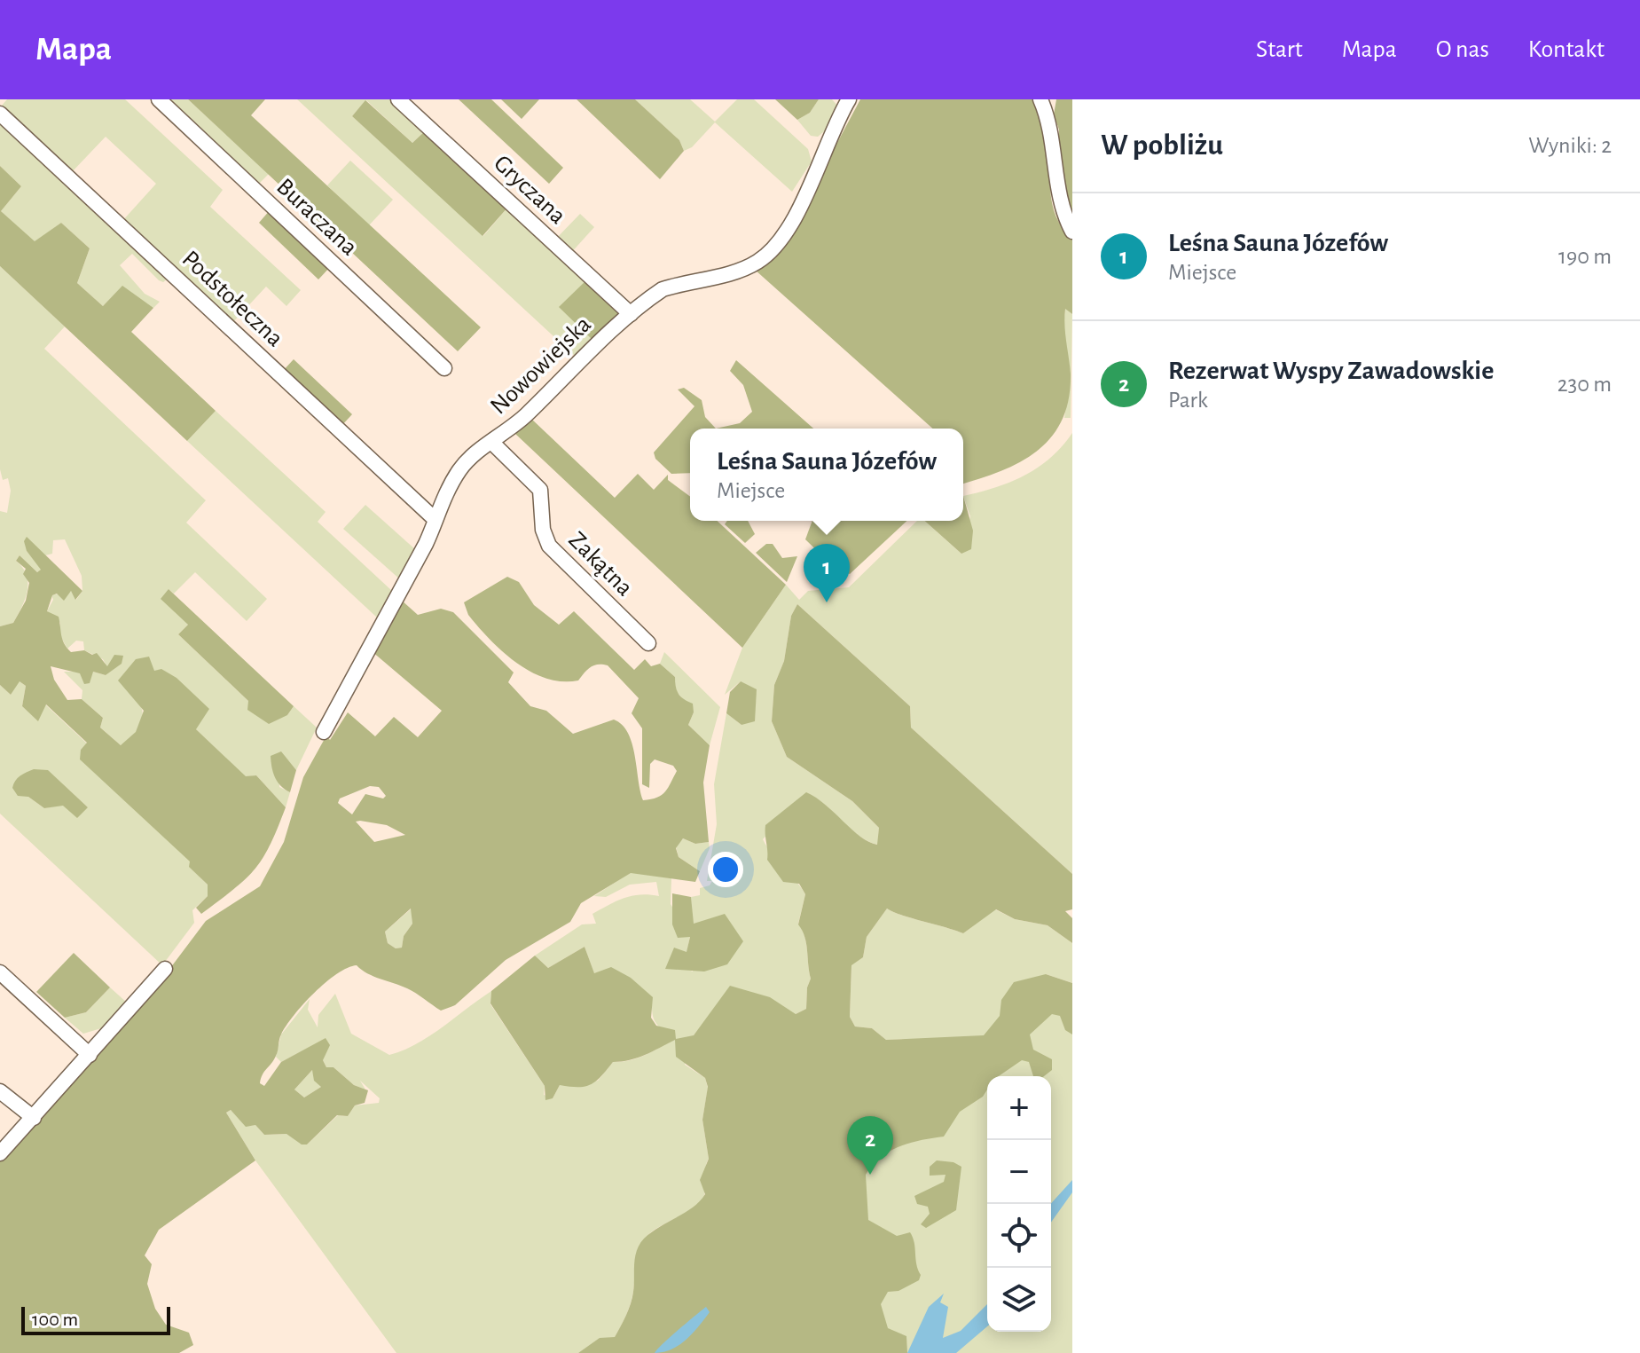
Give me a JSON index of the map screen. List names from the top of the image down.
{
  "streets": {
    "street": [
      "Gryczana",
      "Buraczana",
      "Podstołeczna",
      "Nowowiejska",
      "Zakątna"
    ]
  },
  "crossings": [
    ["Gryczana", "Nowowiejska"],
    ["Podstołeczna", "Nowowiejska"],
    ["Nowowiejska", "Zakątna"]
  ],
  "scale_bar": "100 m",
  "page": {
    "header": "Mapa",
    "nav": [
      "Start",
      "Mapa",
      "O nas",
      "Kontakt"
    ],
    "heading": ["W pobliżu", "Wyniki: 2"],
    "list": [
      {
        "mark": "1",
        "name": "Leśna Sauna Józefów",
        "note": "Miejsce",
        "value": "190 m"
      },
      {
        "mark": "2",
        "name": "Rezerwat Wyspy Zawadowskie",
        "note": "Park",
        "value": "230 m"
      }
    ],
    "popup": ["Leśna Sauna Józefów", "Miejsce"],
    "pins": ["1", "2"],
    "map_buttons": ["+", "−"],
    "scale": "100 m"
  }
}
